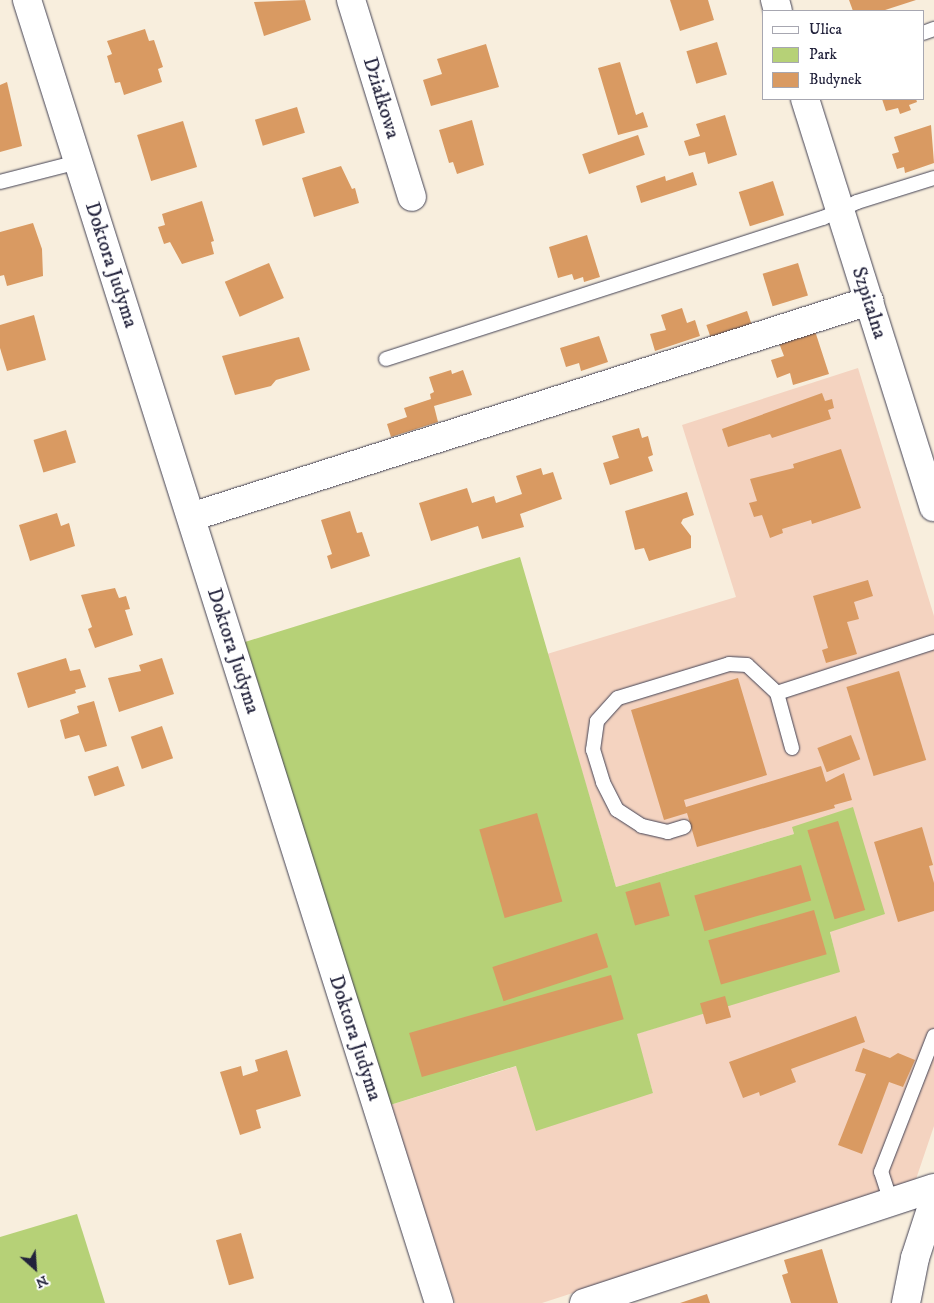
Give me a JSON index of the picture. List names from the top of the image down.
{
  "streets": {
    "street": ["Działkowa", "Doktora Judyma", "Szpitalna"]
  },
  "legend": ["Ulica", "Park", "Budynek"],
  "north": "bottom right"
}
